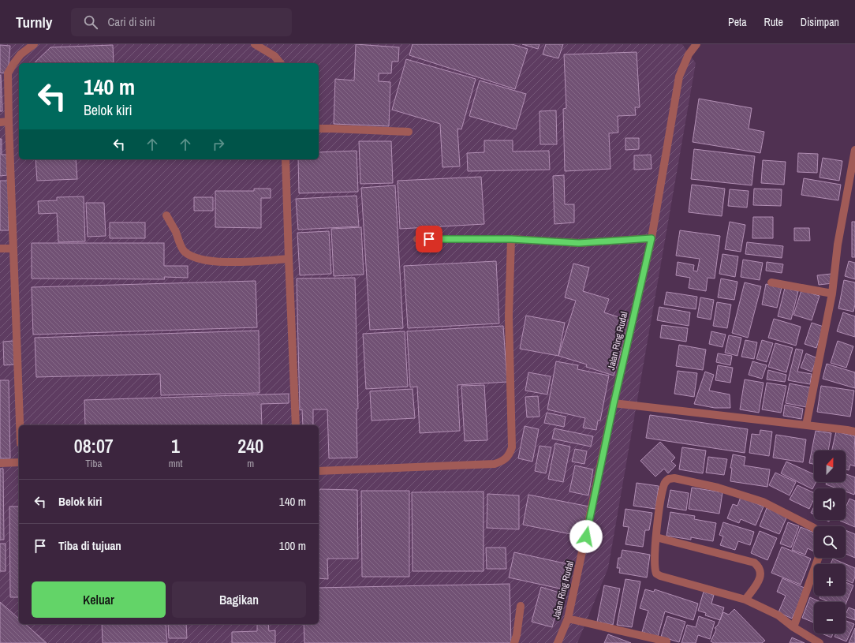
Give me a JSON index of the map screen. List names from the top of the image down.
{
  "streets": {
    "street": ["Jalan Ring Rudal"]
  },
  "north": "top",
  "page": {
    "header": "Turnly",
    "search": "Cari di sini",
    "nav": ["Peta", "Rute", "Disimpan"],
    "turn": ["140 m", "Belok kiri"],
    "eta": [
      "08:07",
      "Tiba",
      "1",
      "mnt",
      "240",
      "m"
    ],
    "map_buttons": ["+", "−"],
    "list": [
      {
        "name": "Belok kiri",
        "value": "140 m"
      },
      {
        "name": "Tiba di tujuan",
        "value": "100 m"
      }
    ],
    "buttons": ["Keluar", "Bagikan"]
  }
}
